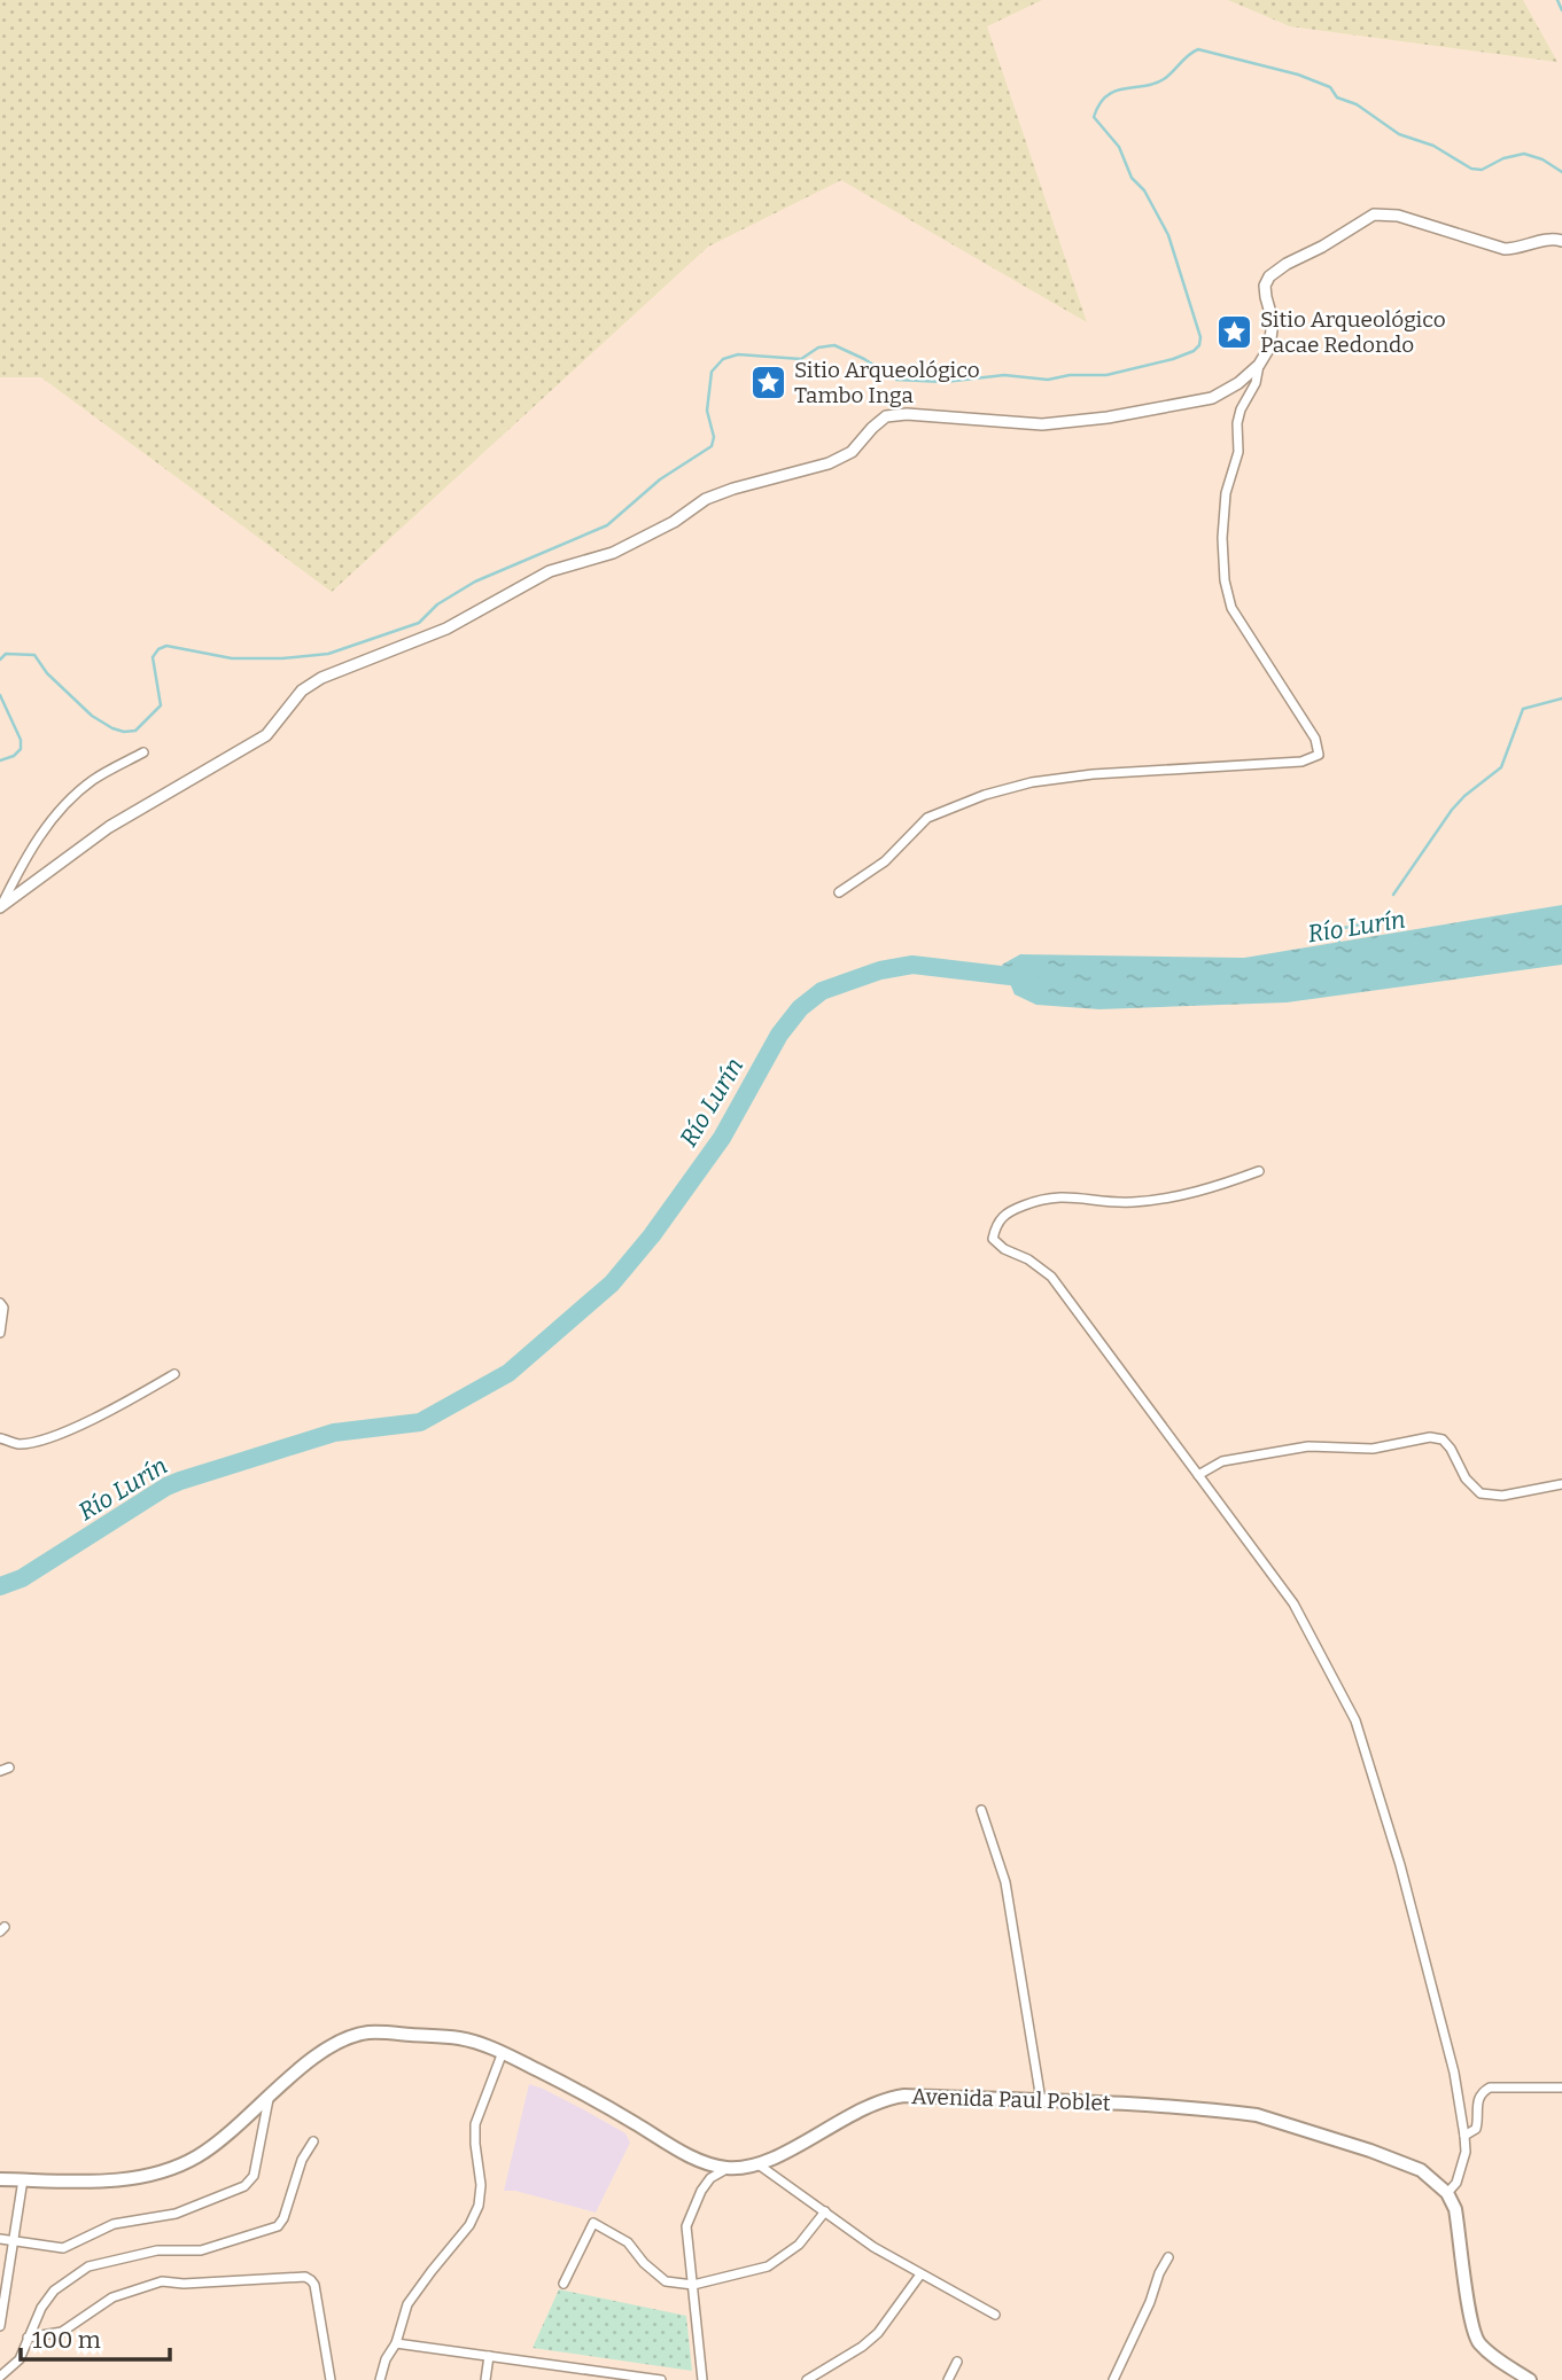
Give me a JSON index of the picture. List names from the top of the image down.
{
  "streets": {
    "main road": ["Avenida Paul Poblet"]
  },
  "water": ["Río Lurín"],
  "places": {
    "place": ["Sitio Arqueológico Pacae Redondo", "Sitio Arqueológico Tambo Inga"]
  },
  "scale_bar": "100 m"
}
